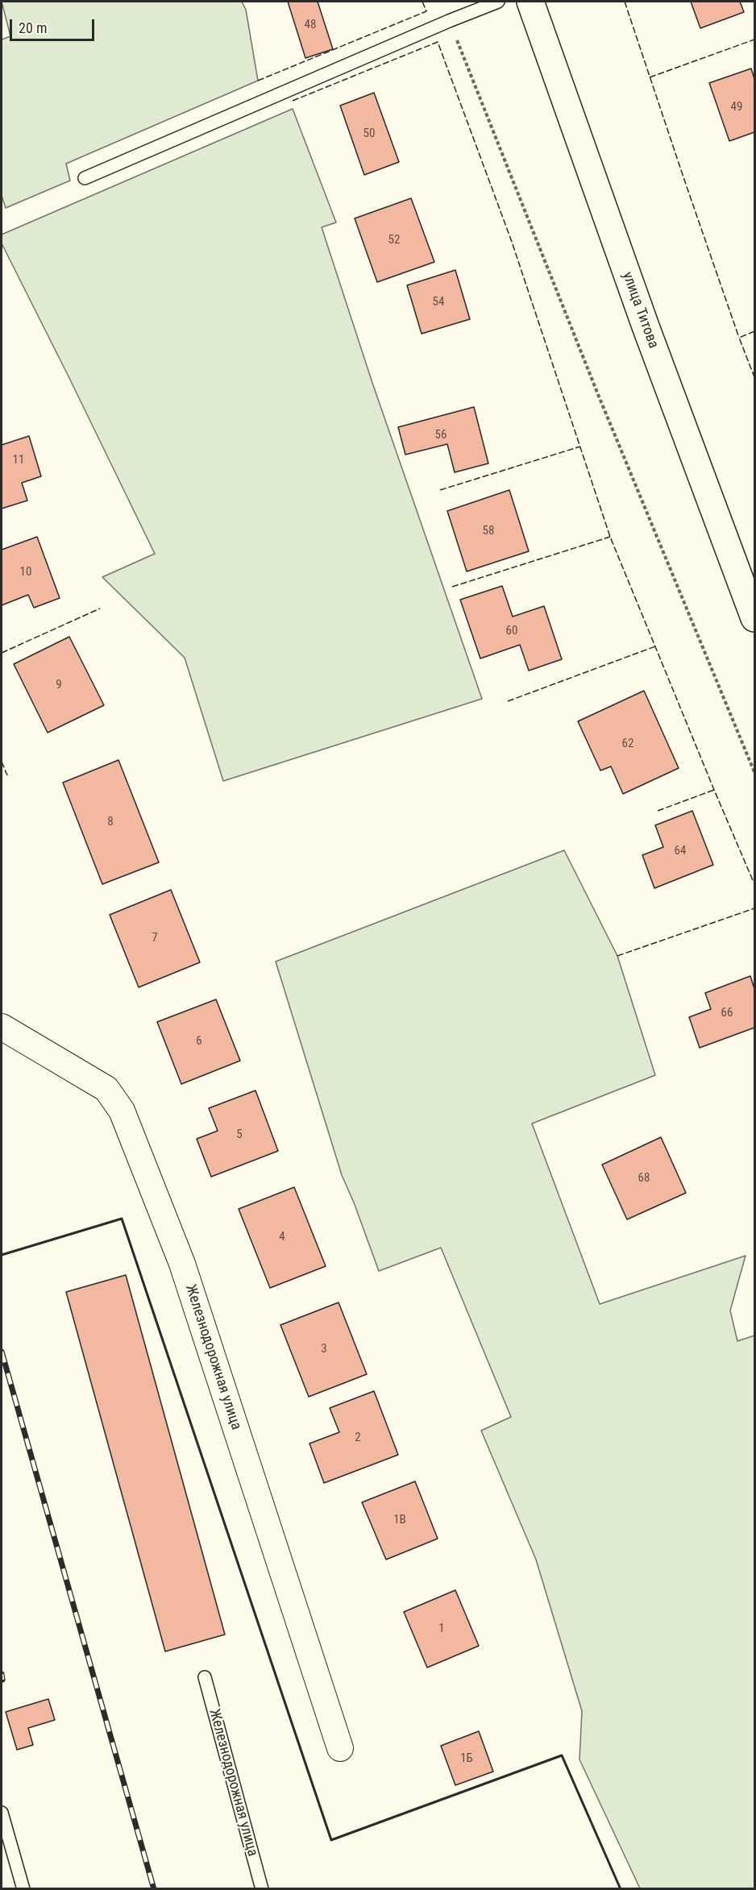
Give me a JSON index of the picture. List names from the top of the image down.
{
  "streets": {
    "main road": ["улица Титова"],
    "street": ["Железнодорожная улица"]
  },
  "house_numbers": [
    "48",
    "49",
    "50",
    "52",
    "54",
    "56",
    "11",
    "58",
    "10",
    "60",
    "9",
    "62",
    "8",
    "64",
    "7",
    "66",
    "6",
    "5",
    "68",
    "4",
    "3",
    "2",
    "1В",
    "1",
    "1Б"
  ],
  "scale_bar": "20 m"
}
